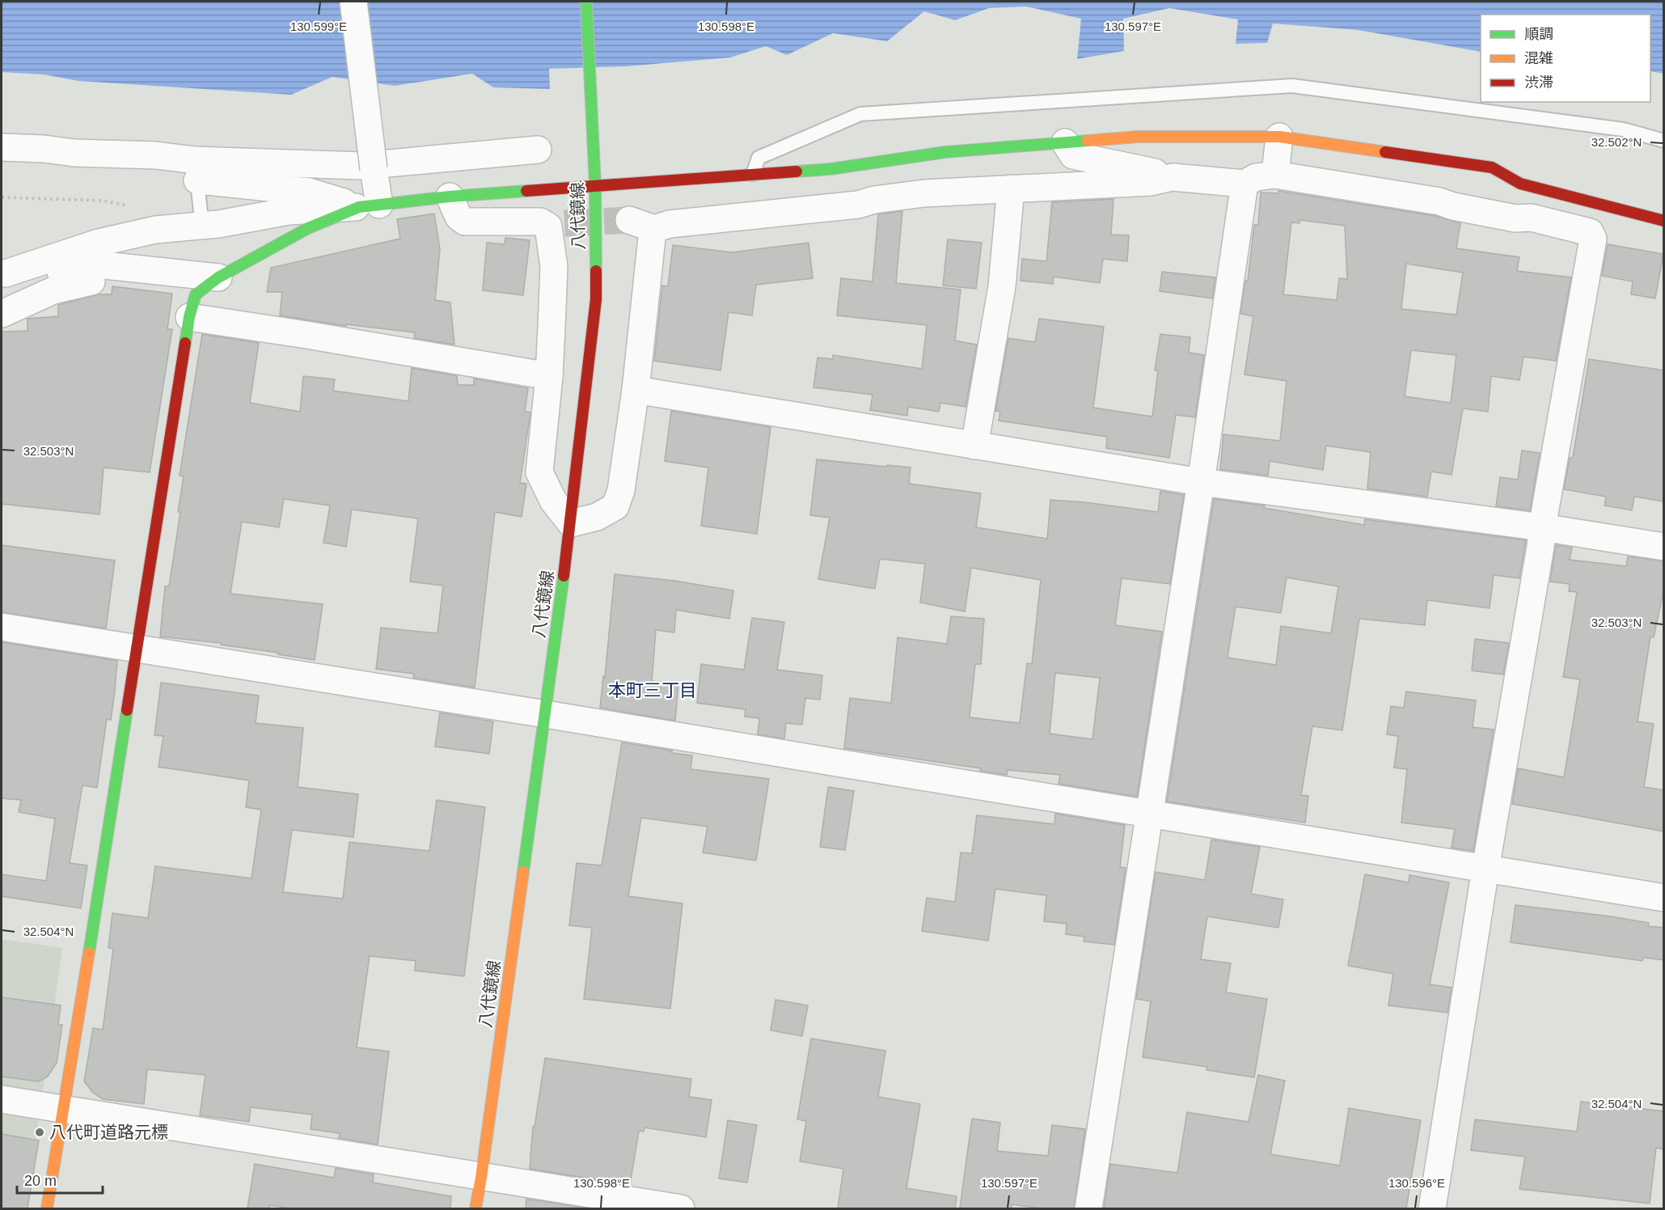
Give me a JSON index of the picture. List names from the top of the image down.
{
  "streets": {
    "street": ["八代鏡線"]
  },
  "districts": ["本町三丁目"],
  "places": ["八代町道路元標"],
  "legend": ["順調", "混雑", "渋滞"],
  "scale_bar": "20 m",
  "coordinates": [
    "130.599°E",
    "130.598°E",
    "130.597°E",
    "32.502°N",
    "32.503°N",
    "32.504°N",
    "130.596°E"
  ]
}
